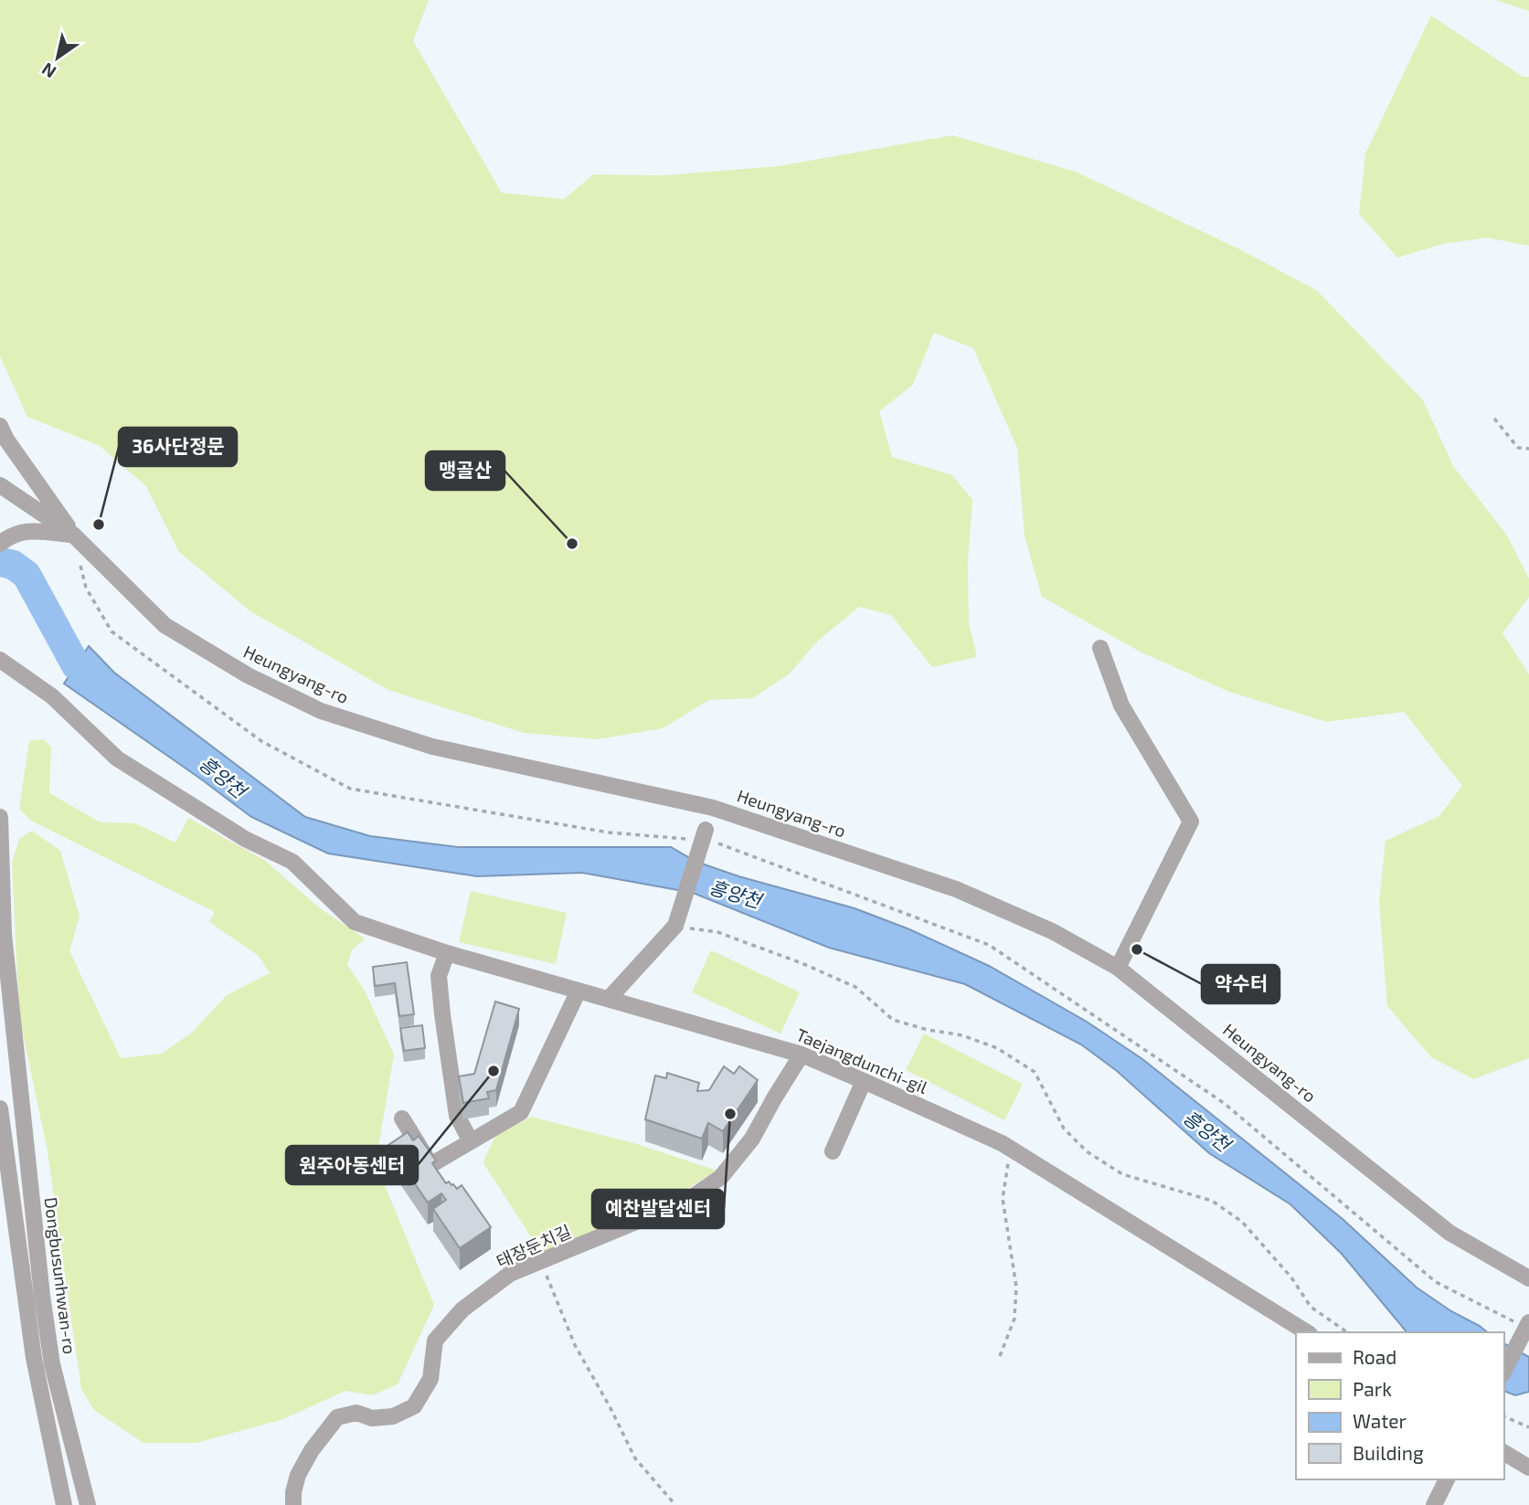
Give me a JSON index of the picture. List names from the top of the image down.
{
  "streets": {
    "street": [
      "Heungyang-ro",
      "Taejangdunchi-gil",
      "태장둔치길",
      "Dongbusunhwan-ro"
    ]
  },
  "crossings": [
    ["Taejangdunchi-gil", "태장둔치길"]
  ],
  "water": ["흥양천"],
  "places": [
    "36사단정문",
    "맹골산",
    "약수터",
    "원주아동센터",
    "예찬발달센터"
  ],
  "legend": [
    "Road",
    "Park",
    "Water",
    "Building"
  ],
  "north": "bottom left"
}
